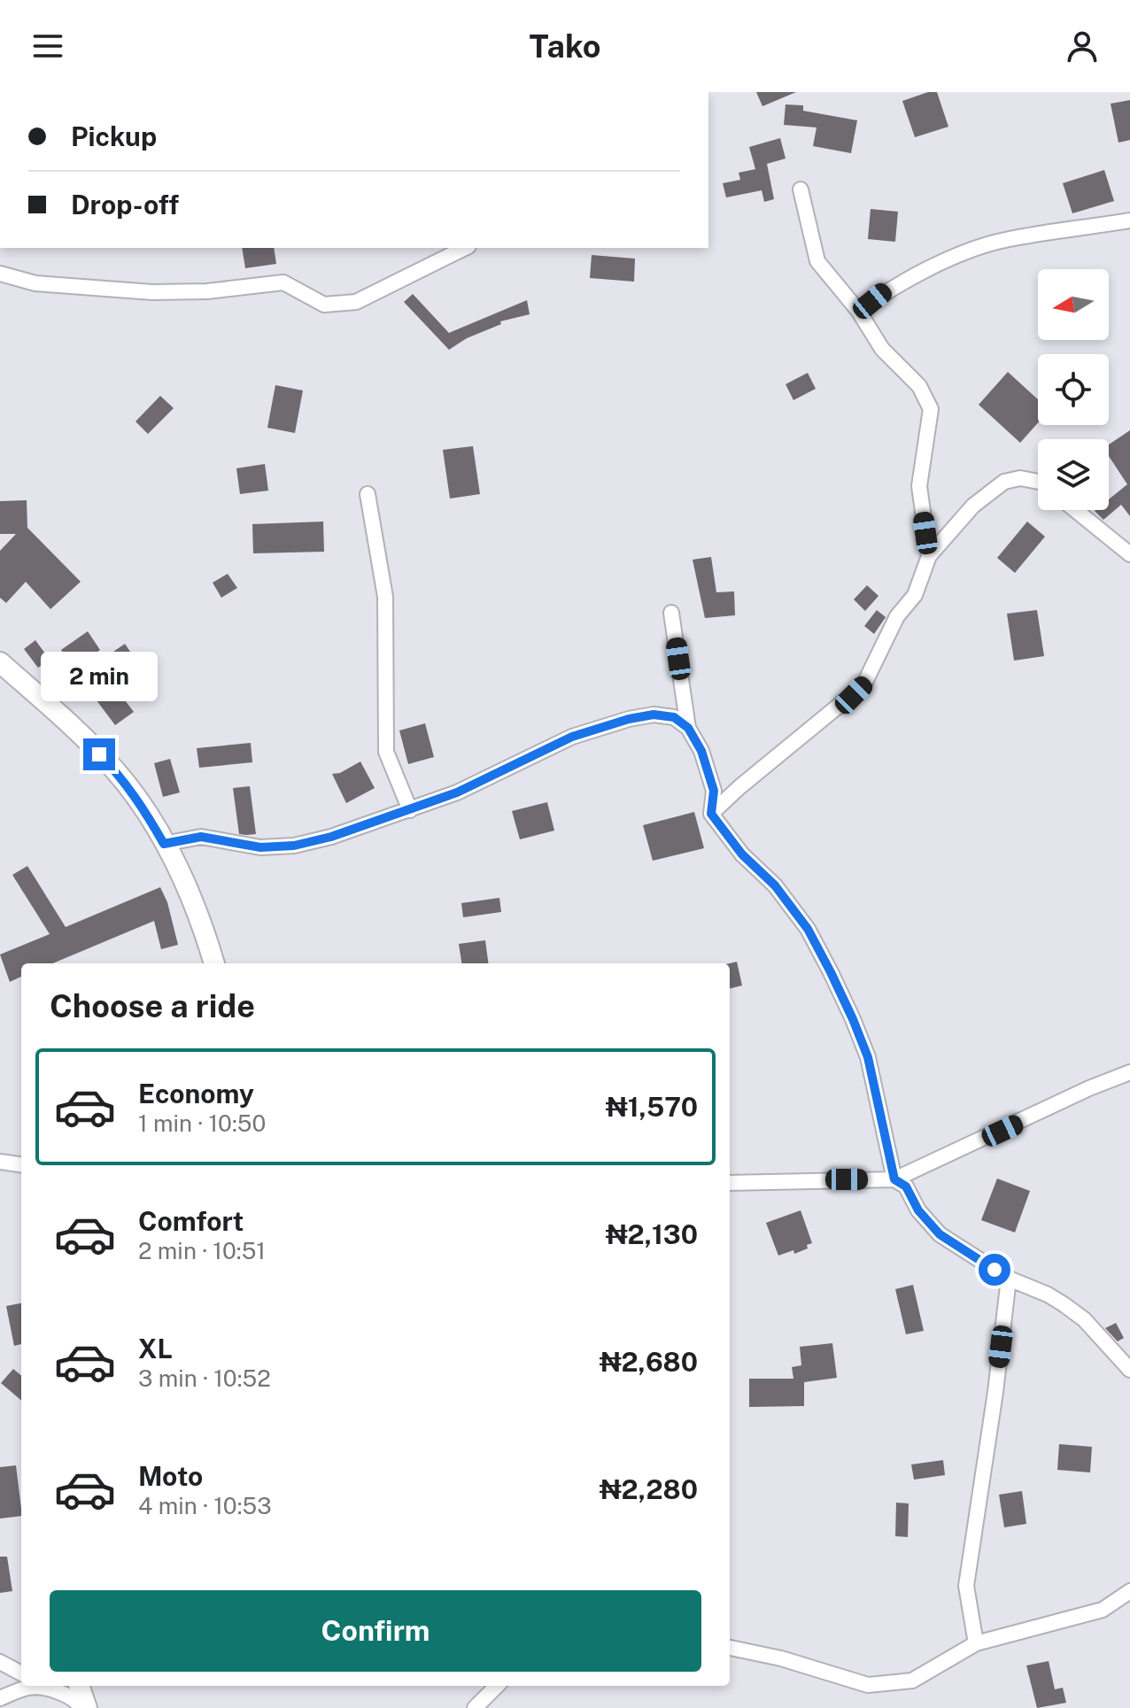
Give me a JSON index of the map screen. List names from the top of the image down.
{
  "north": "left",
  "page": {
    "header": "Tako",
    "banner": ["Pickup", "Drop-off"],
    "bubble": "2 min",
    "heading": "Choose a ride",
    "list": [
      {
        "name": "Economy",
        "note": "1 min · 10:50",
        "value": "₦1,570"
      },
      {
        "name": "Comfort",
        "note": "2 min · 10:51",
        "value": "₦2,130"
      },
      {
        "name": "XL",
        "note": "3 min · 10:52",
        "value": "₦2,680"
      },
      {
        "name": "Moto",
        "note": "4 min · 10:53",
        "value": "₦2,280"
      }
    ],
    "buttons": "Confirm"
  }
}
